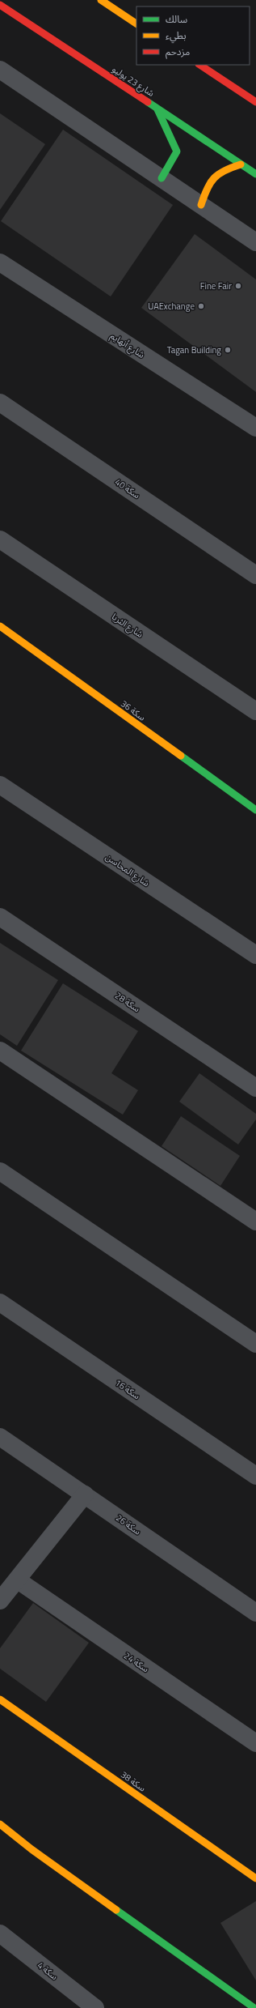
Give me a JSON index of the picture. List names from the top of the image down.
{
  "streets": {
    "street": [
      "شارع 23 يوليو",
      "شارع أنهايم",
      "سكة 40",
      "شارع الثريا",
      "سكة 36",
      "شارع المحاسن",
      "سكة 28",
      "سكة 16",
      "سكة 26",
      "سكة 24",
      "سكة 38",
      "سكة 4"
    ]
  },
  "places": ["Fine Fair", "UAExchange", "Tagan Building"],
  "legend": ["سالك", "بطيء", "مزدحم"]
}
